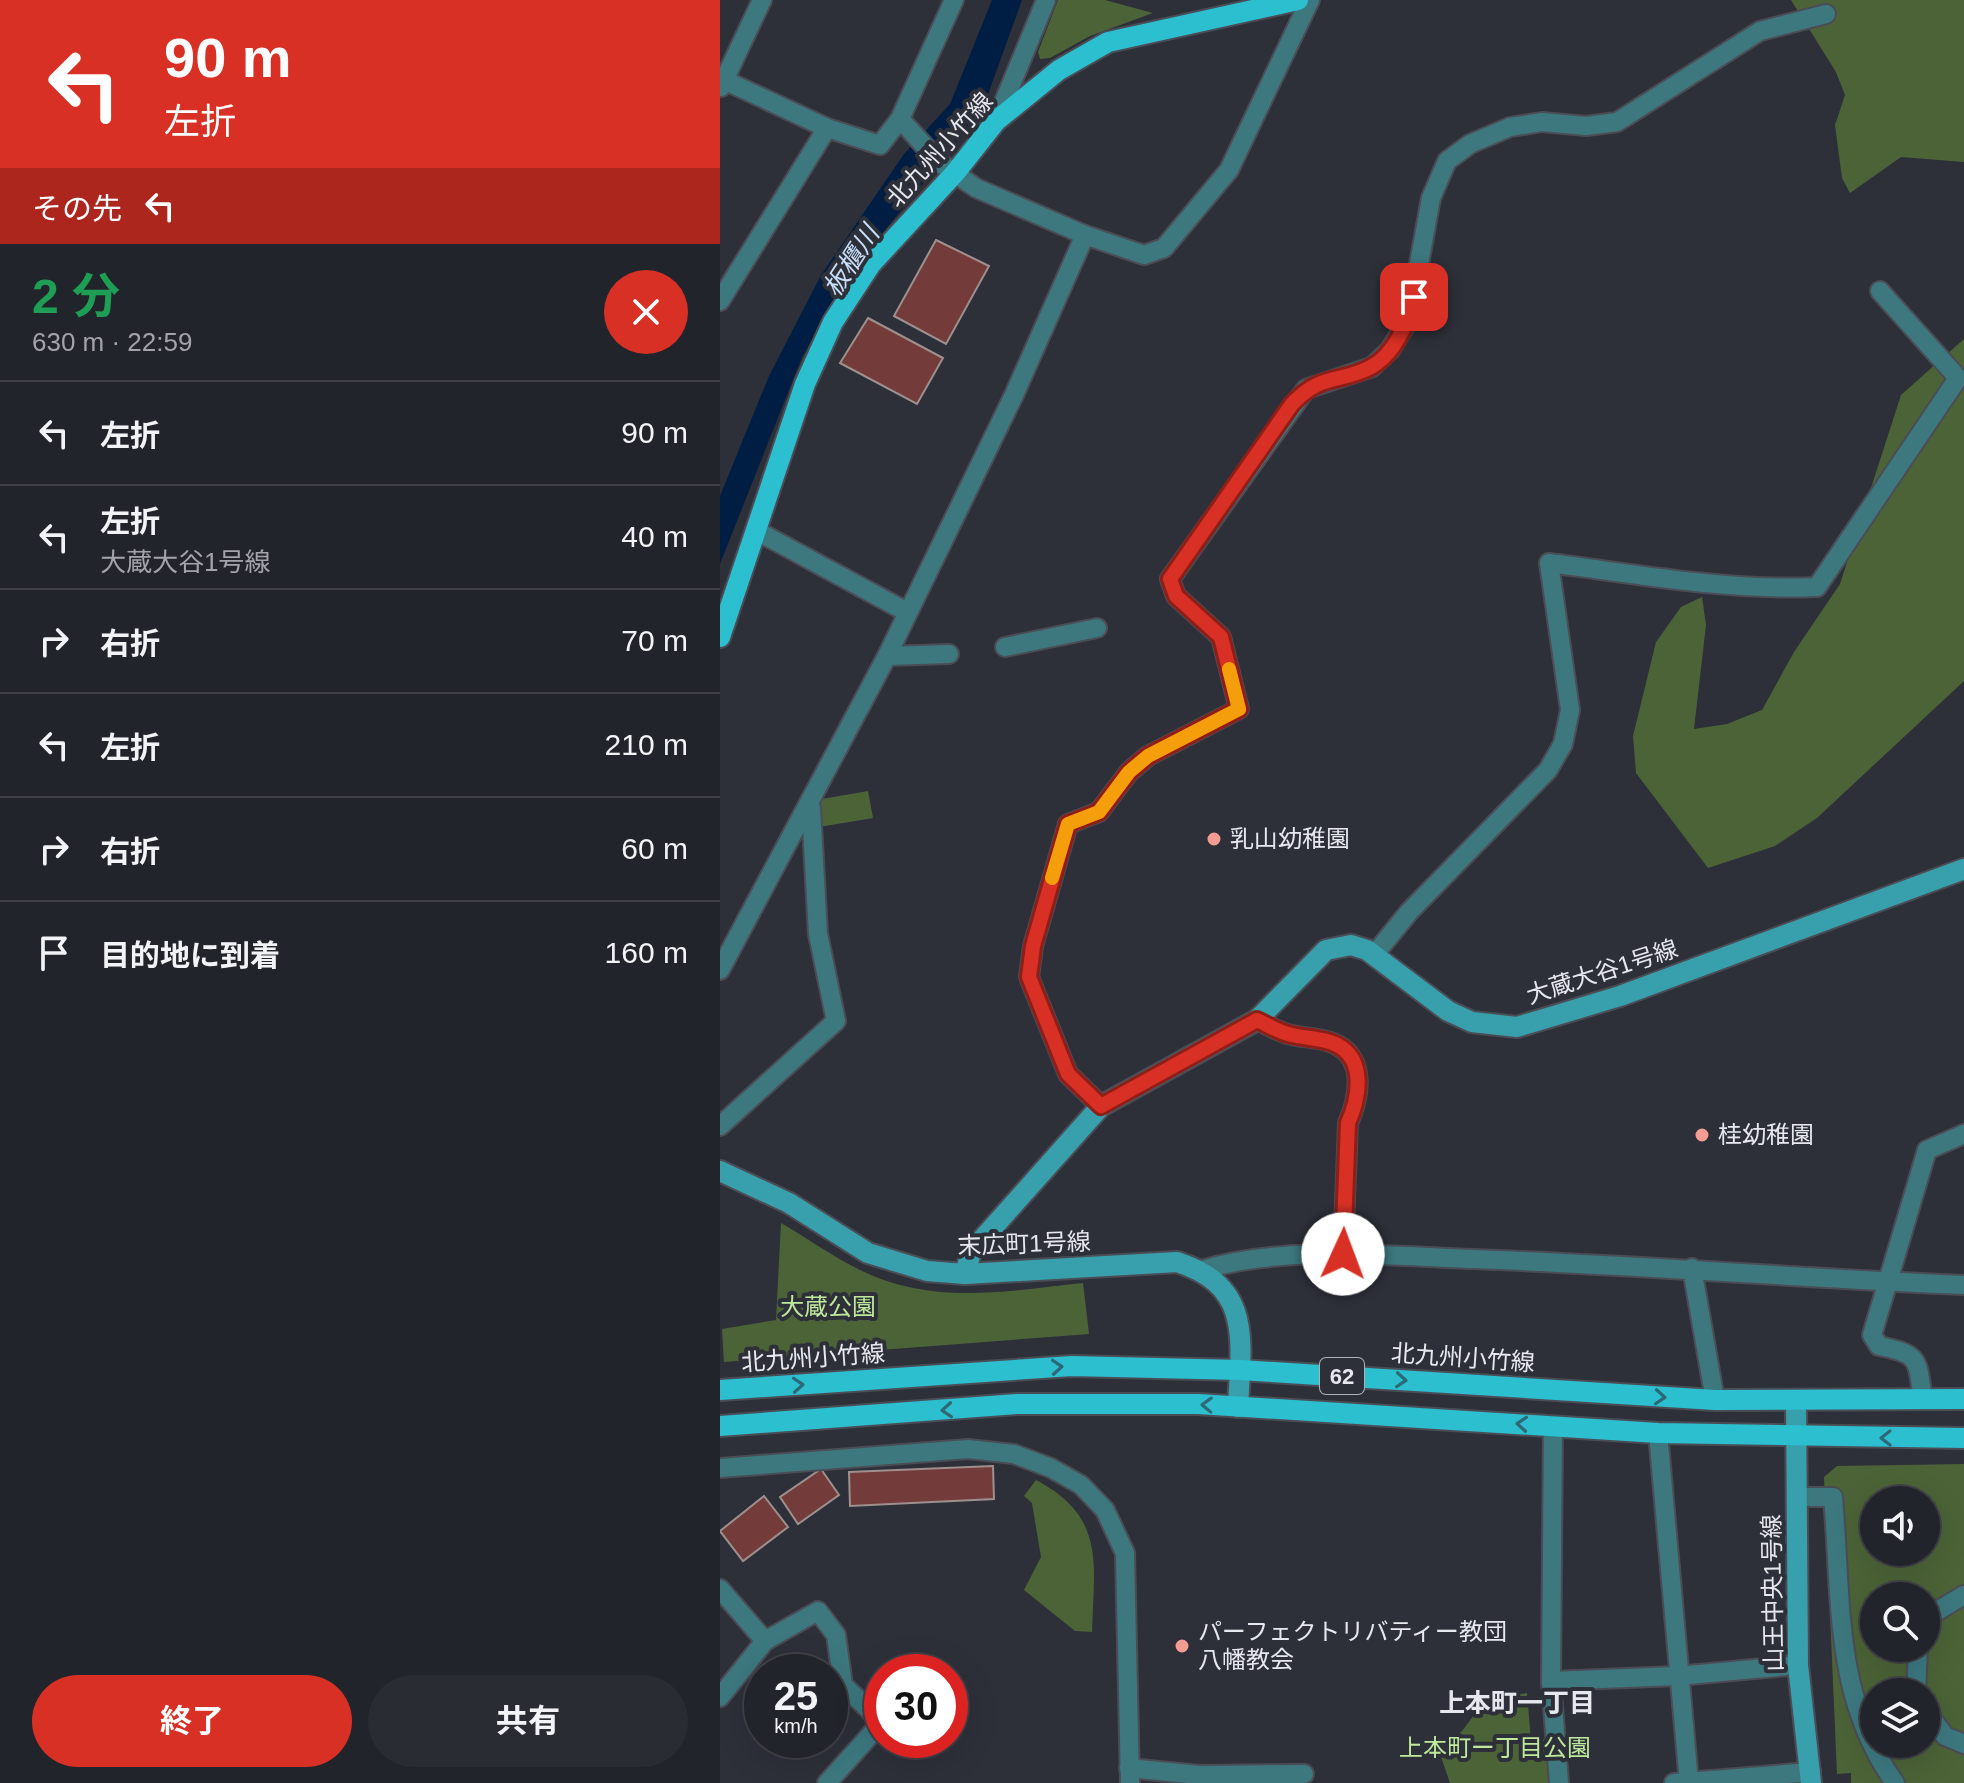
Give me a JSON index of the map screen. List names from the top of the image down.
{
  "streets": {
    "main road": ["北九州小竹線", "62"],
    "street": ["大蔵大谷1号線", "末広町1号線", "山王中央1号線"]
  },
  "crossings": [
    ["北九州小竹線", "山王中央1号線"],
    ["大蔵大谷1号線", "末広町1号線"],
    ["62", "山王中央1号線"]
  ],
  "districts": ["上本町一丁目"],
  "water": ["板櫃川"],
  "parks": ["大蔵公園", "上本町ー丁目公園"],
  "places": ["乳山幼稚園", "桂幼稚園", "パーフェクトリバティー教団 八幡教会"],
  "page": {
    "turn": ["90 m", "左折"],
    "then": "その先",
    "heading": ["2 分", "630 m · 22:59"],
    "list": [
      {
        "name": "左折",
        "value": "90 m"
      },
      {
        "name": "左折",
        "note": "大蔵大谷1号線",
        "value": "40 m"
      },
      {
        "name": "右折",
        "value": "70 m"
      },
      {
        "name": "左折",
        "value": "210 m"
      },
      {
        "name": "右折",
        "value": "60 m"
      },
      {
        "name": "目的地に到着",
        "value": "160 m"
      }
    ],
    "speed": "25 km/h",
    "limit": "30",
    "buttons": ["終了", "共有"]
  }
}
